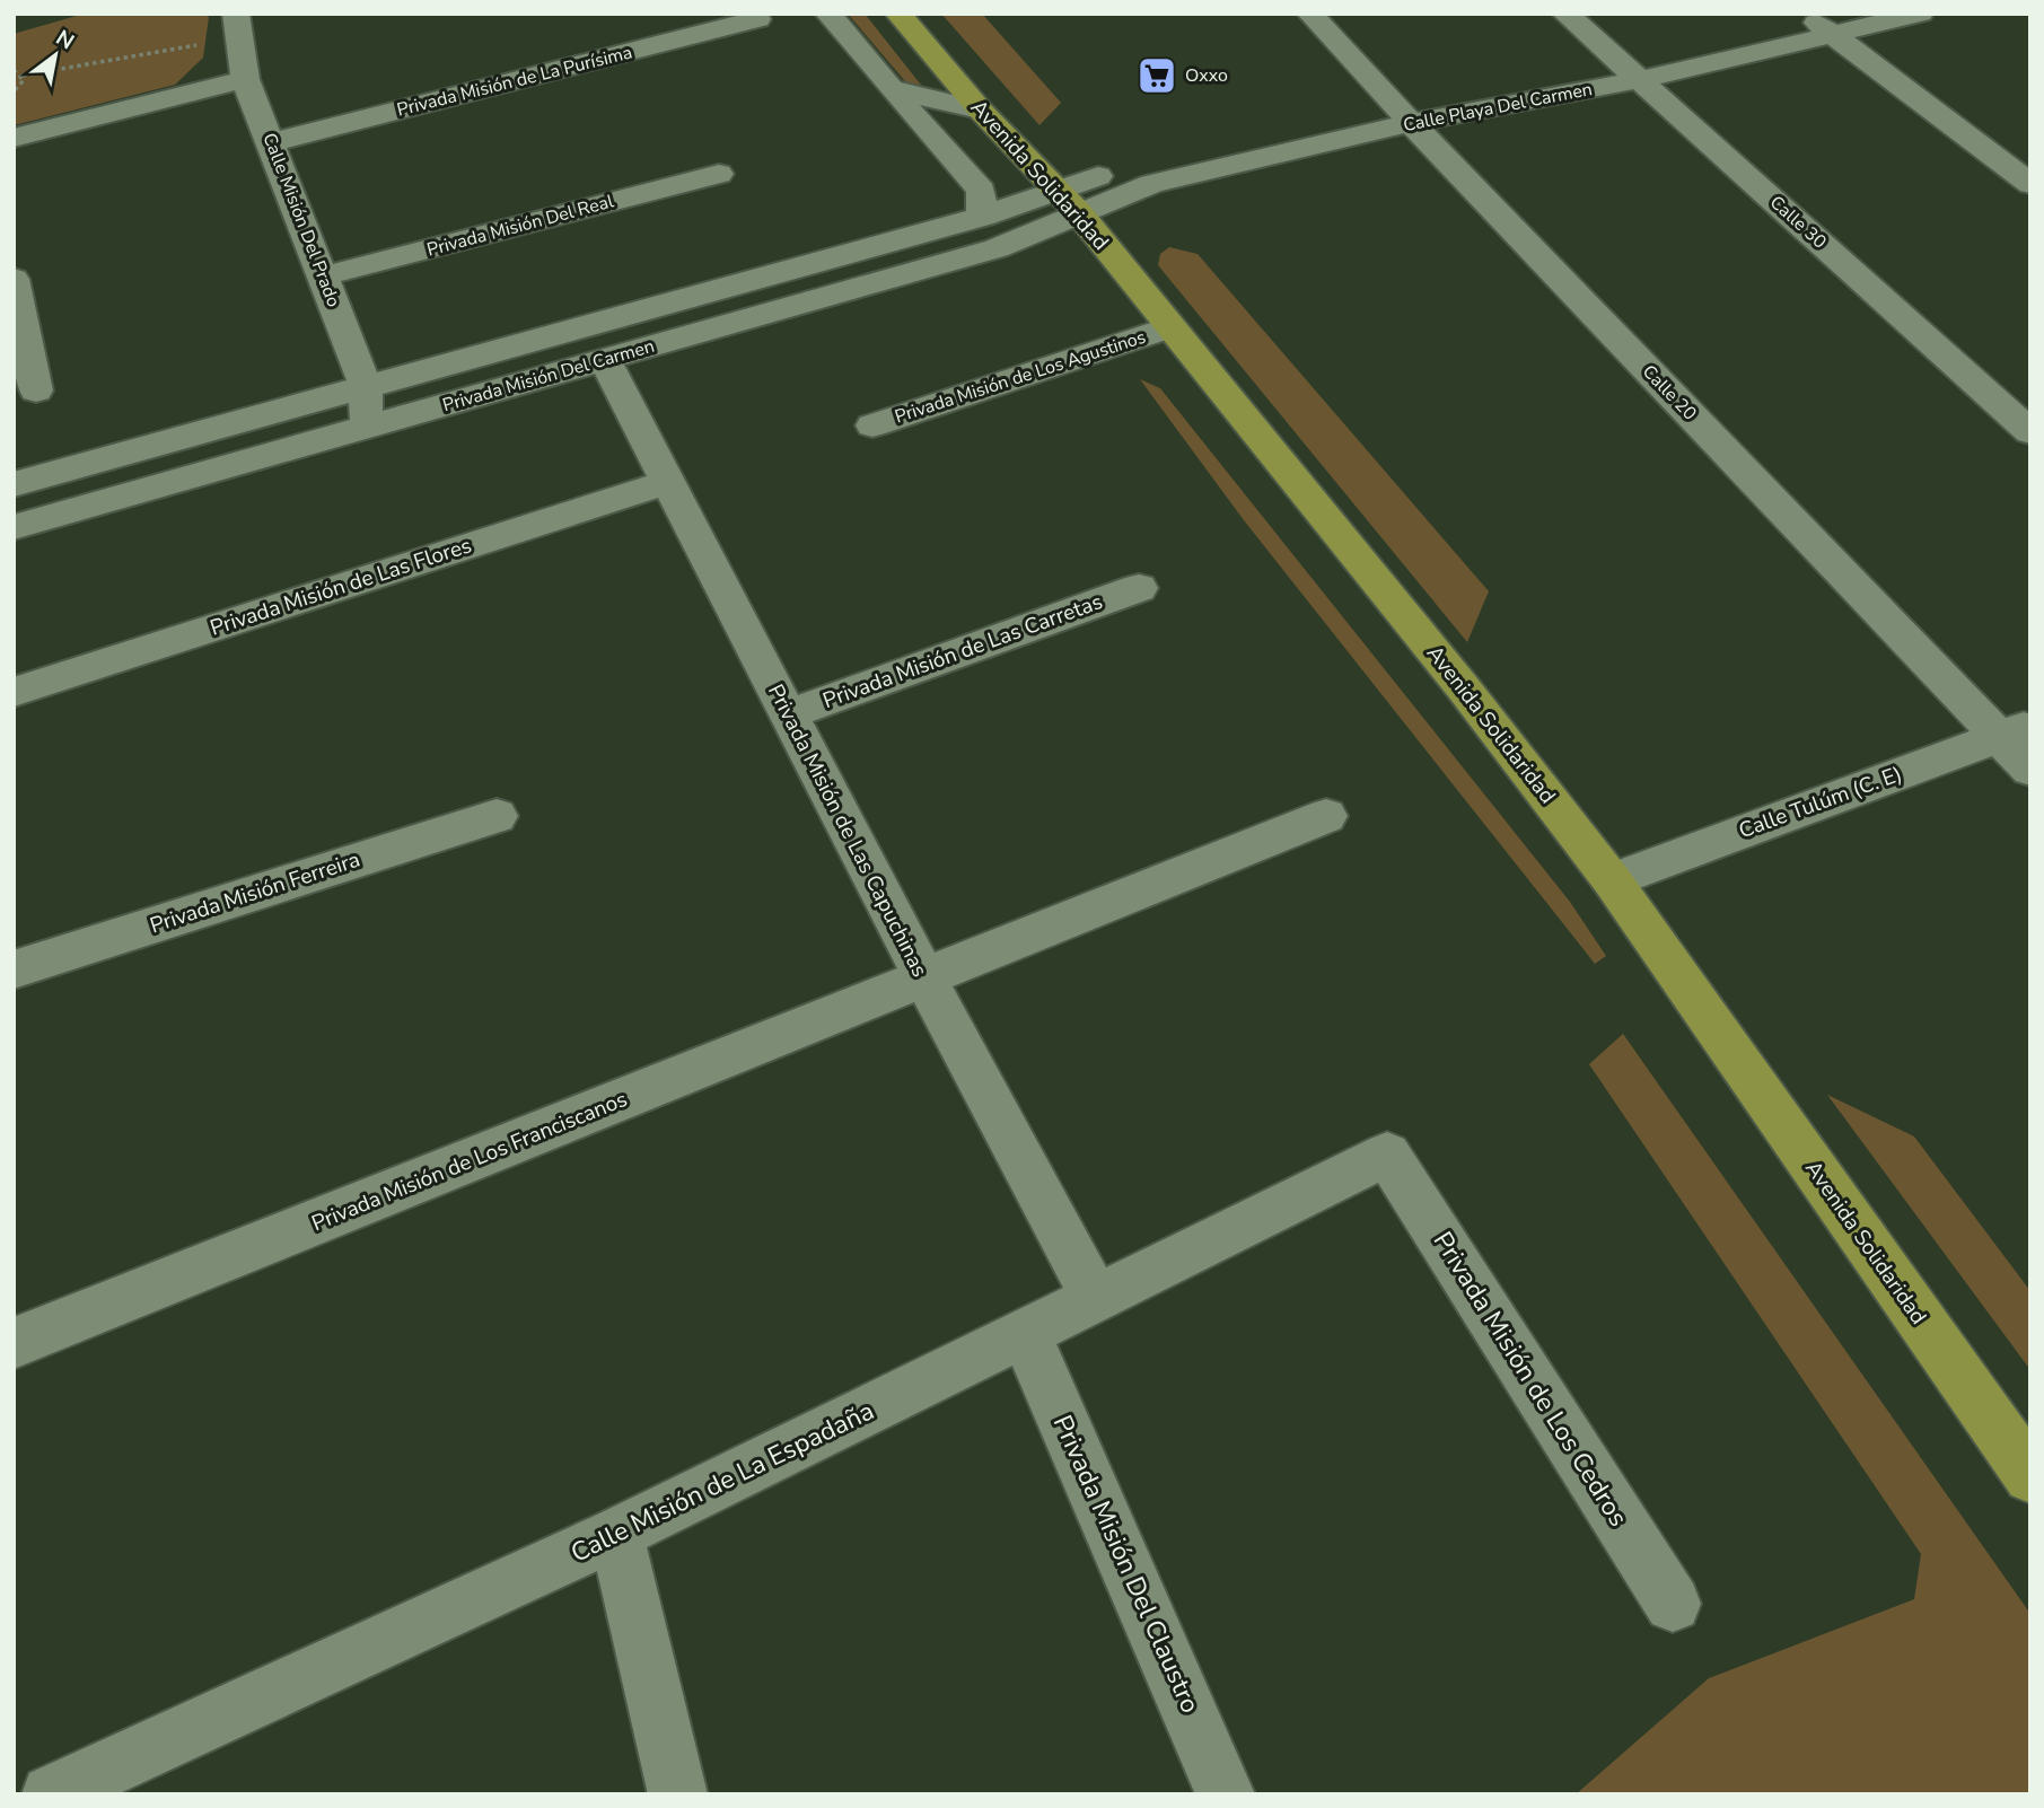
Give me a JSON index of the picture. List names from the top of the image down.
{
  "streets": {
    "main road": ["Avenida Solidaridad"],
    "street": [
      "Privada Misión de La Purísima",
      "Calle Playa Del Carmen",
      "Calle Misión Del Prado",
      "Calle 30",
      "Privada Misión Del Real",
      "Privada Misión Del Carmen",
      "Privada Misión de Los Agustinos",
      "Calle 20",
      "Privada Misión de Las Flores",
      "Privada Misión de Las Carretas",
      "Calle Tulúm (C. E)",
      "Privada Misión de Las Capuchinas",
      "Privada Misión Ferreira",
      "Privada Misión de Los Franciscanos",
      "Privada Misión de Los Cedros",
      "Calle Misión de La Espadaña",
      "Privada Misión Del Claustro"
    ]
  },
  "crossings": [
    ["Privada Misión de La Purísima", "Calle Misión Del Prado"],
    ["Calle Playa Del Carmen", "Avenida Solidaridad"],
    ["Calle Playa Del Carmen", "Calle 30"],
    ["Calle Playa Del Carmen", "Privada Misión Del Carmen"],
    ["Calle Playa Del Carmen", "Calle 20"],
    ["Avenida Solidaridad", "Privada Misión Del Carmen"],
    ["Avenida Solidaridad", "Privada Misión de Los Agustinos"],
    ["Avenida Solidaridad", "Calle Tulúm (C. E)"],
    ["Calle Misión Del Prado", "Privada Misión Del Real"],
    ["Calle Misión Del Prado", "Privada Misión Del Carmen"],
    ["Privada Misión Del Carmen", "Privada Misión de Las Capuchinas"],
    ["Calle 20", "Calle Tulúm (C. E)"],
    ["Privada Misión de Las Flores", "Privada Misión de Las Capuchinas"],
    ["Privada Misión de Las Carretas", "Privada Misión de Las Capuchinas"],
    ["Privada Misión de Las Capuchinas", "Privada Misión de Los Franciscanos"],
    ["Privada Misión de Las Capuchinas", "Calle Misión de La Espadaña"],
    ["Privada Misión de Los Cedros", "Calle Misión de La Espadaña"],
    ["Calle Misión de La Espadaña", "Privada Misión Del Claustro"]
  ],
  "places": {
    "supermarket": ["Oxxo"]
  },
  "north": "top right"
}
